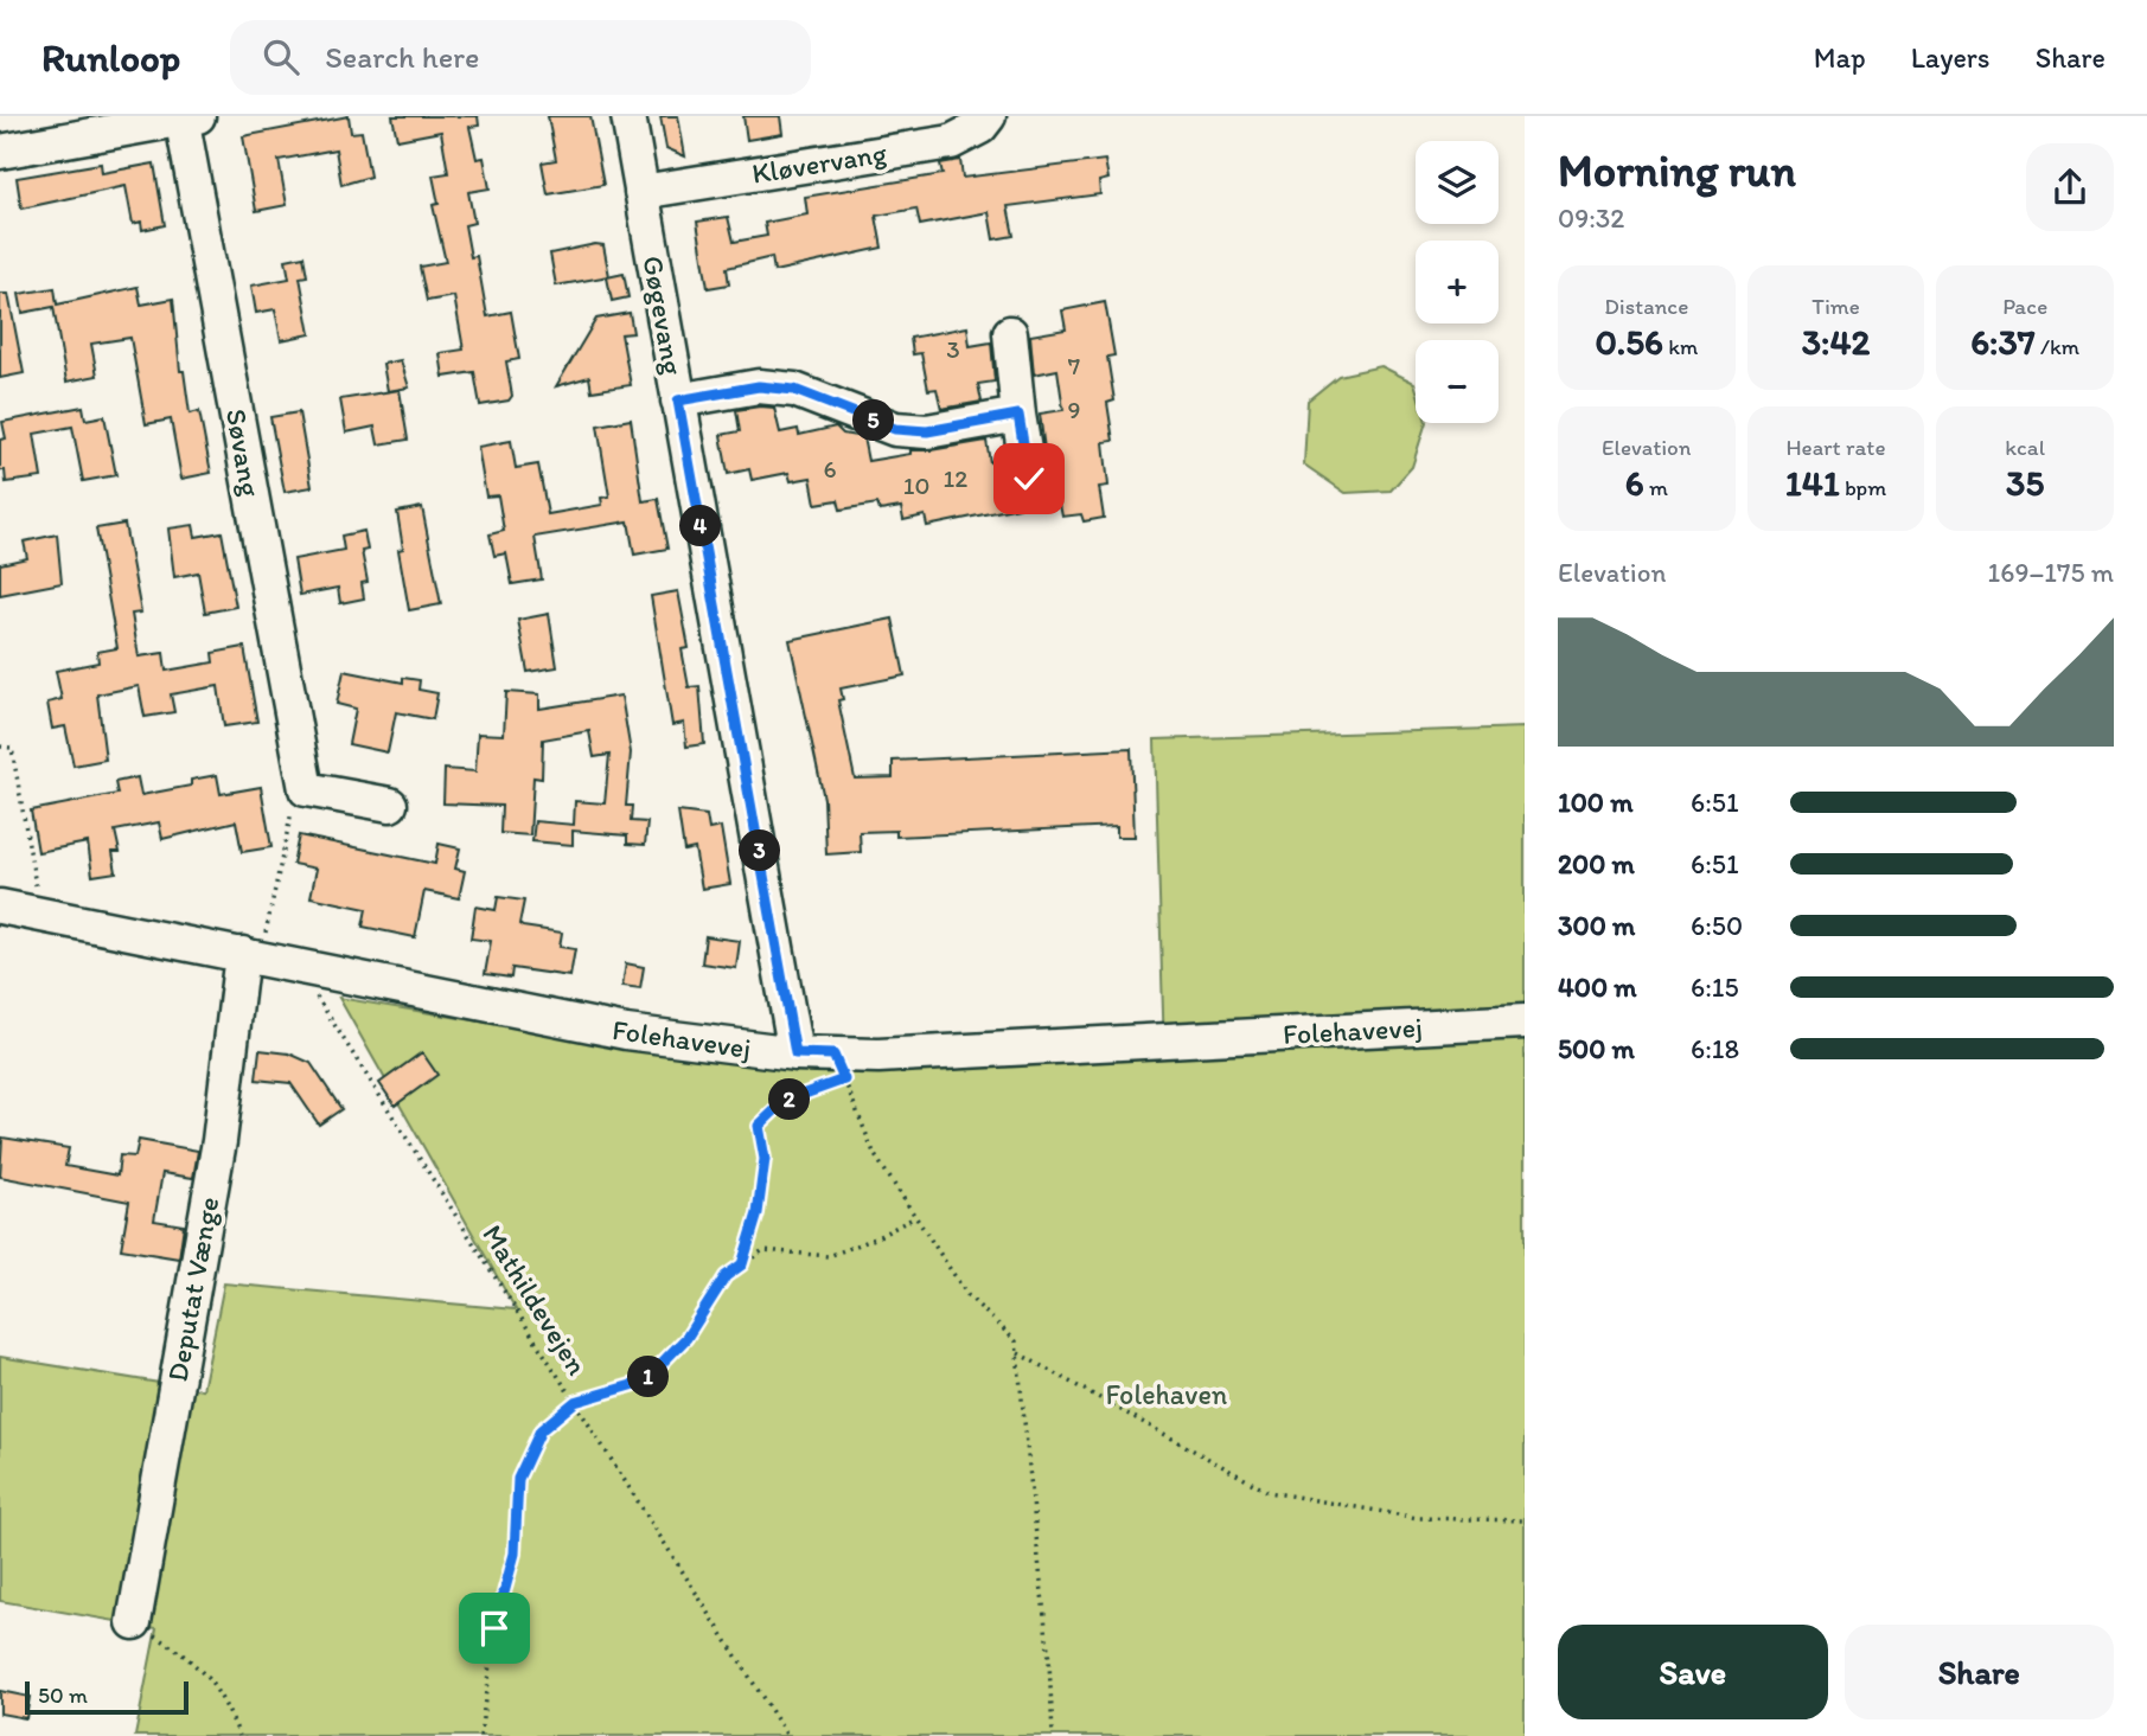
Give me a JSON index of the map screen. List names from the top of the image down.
{
  "streets": {
    "street": [
      "Kløvervang",
      "Gøgevang",
      "Søvang",
      "Folehavevej",
      "Deputat Vænge"
    ],
    "path": ["Mathildevejen"]
  },
  "crossings": [
    ["Kløvervang", "Gøgevang"],
    ["Gøgevang", "Folehavevej"],
    ["Folehavevej", "Deputat Vænge"],
    ["Folehavevej", "Mathildevejen"]
  ],
  "parks": ["Folehaven"],
  "house_numbers": [
    "3",
    "7",
    "9",
    "6",
    "12",
    "10"
  ],
  "scale_bar": "50 m",
  "page": {
    "header": "Runloop",
    "search": "Search here",
    "nav": ["Map", "Layers", "Share"],
    "heading": ["Morning run", "09:32"],
    "map_buttons": ["+", "−"],
    "stats": [
      ["Distance", "0.56 km"],
      ["Time", "3:42"],
      ["Pace", "6:37 /km"],
      ["Elevation", "6 m"],
      ["Heart rate", "141 bpm"],
      ["kcal", "35"]
    ],
    "pins": [
      "5",
      "4",
      "3",
      "2",
      "1"
    ],
    "chart": ["Elevation", "169–175 m"],
    "list": [
      {
        "name": "100 m",
        "note": "6:51"
      },
      {
        "name": "200 m",
        "note": "6:51"
      },
      {
        "name": "300 m",
        "note": "6:50"
      },
      {
        "name": "400 m",
        "note": "6:15"
      },
      {
        "name": "500 m",
        "note": "6:18"
      }
    ],
    "buttons": ["Save", "Share"],
    "scale": "50 m"
  }
}
